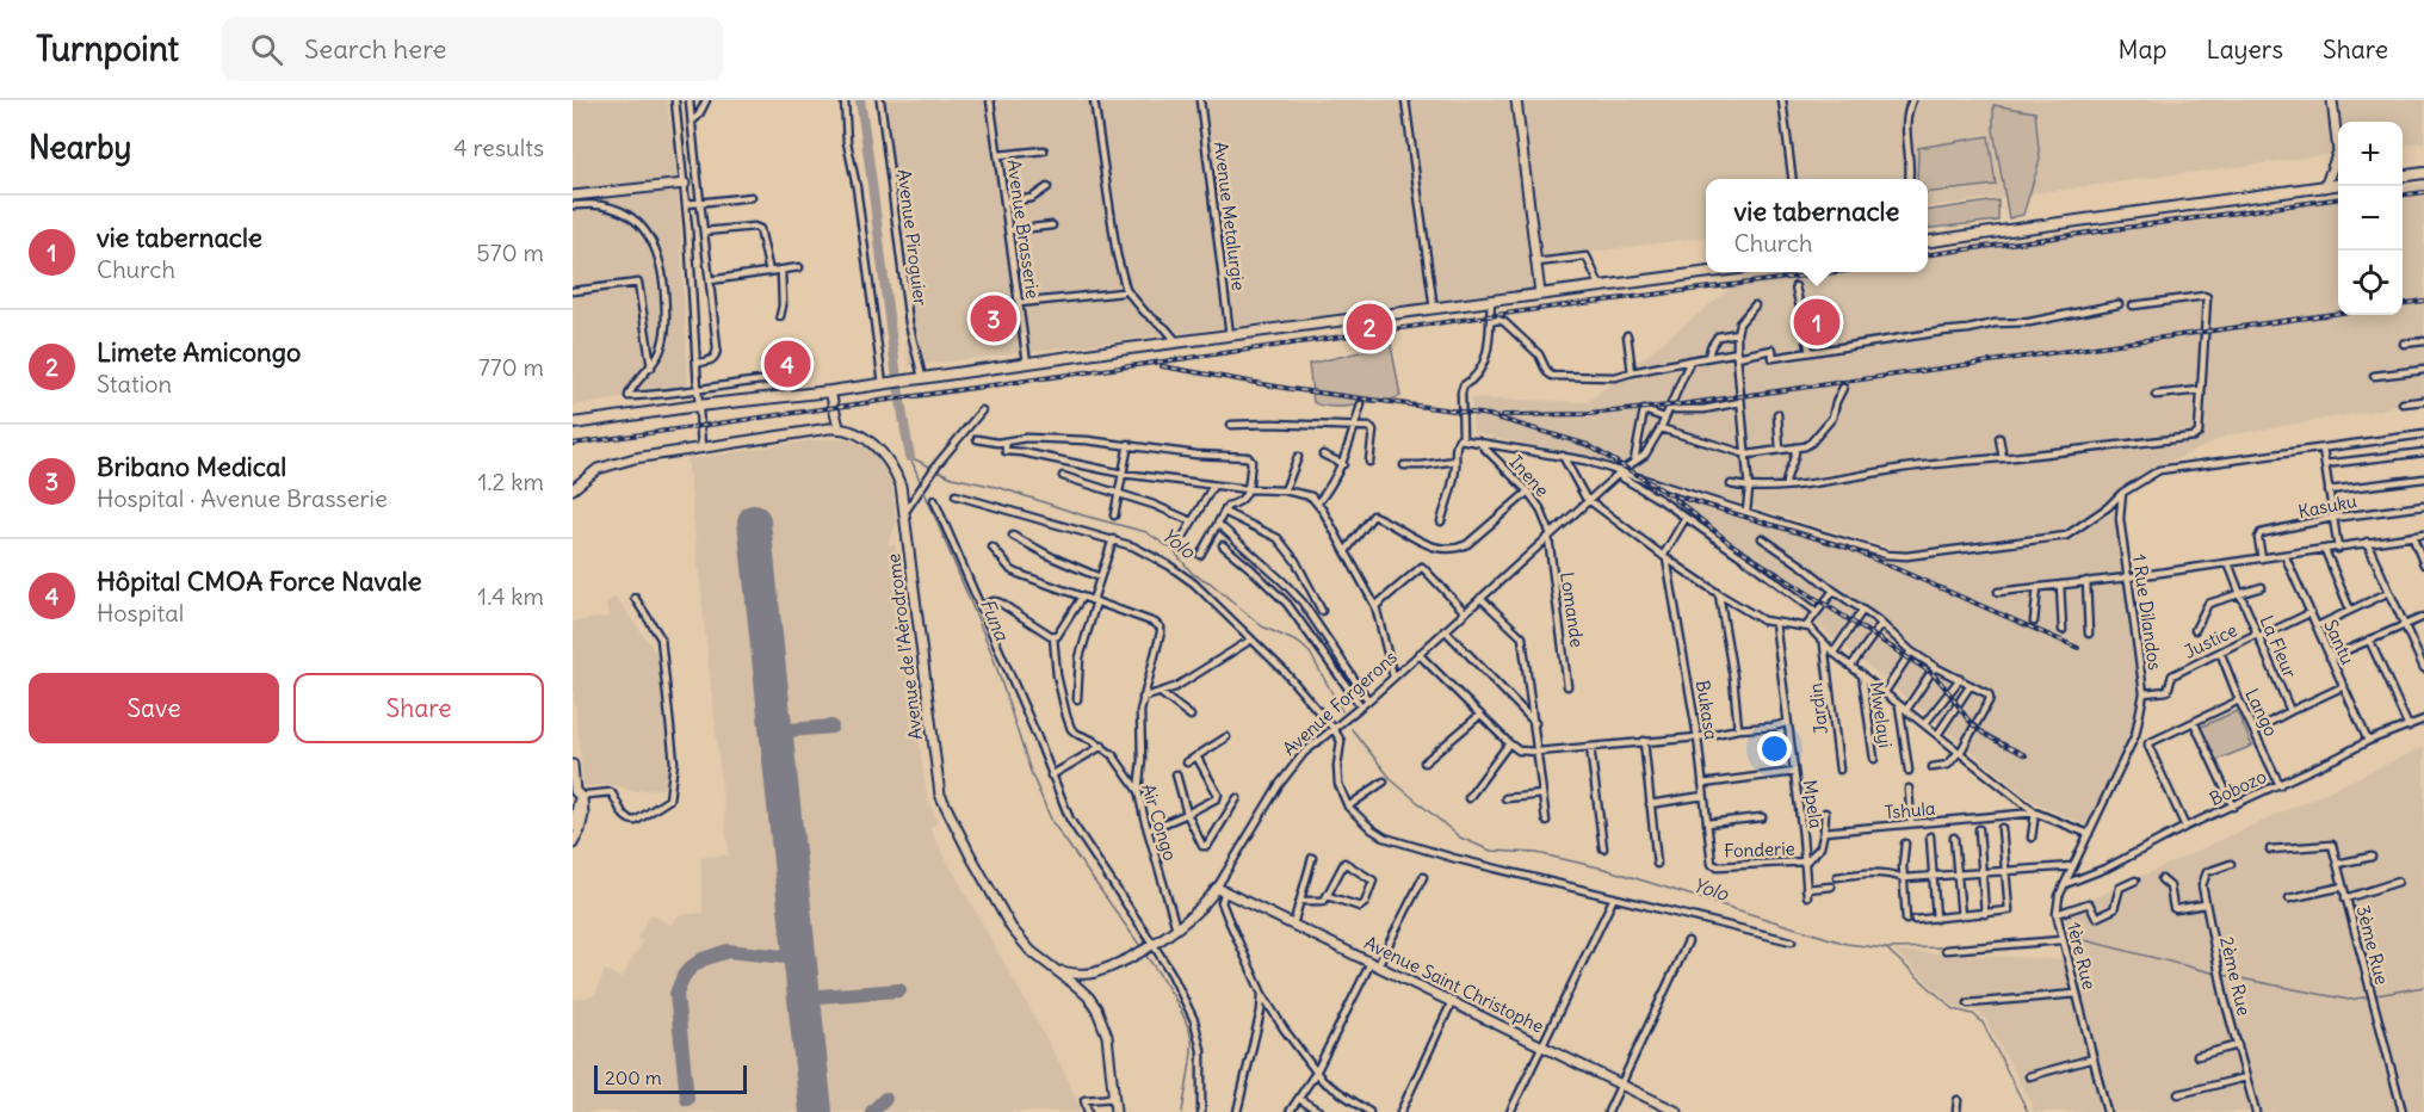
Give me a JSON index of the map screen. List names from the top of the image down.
{
  "streets": {
    "main road": ["Avenue de l’Aérodrome", "Avenue Forgerons", "Avenue Saint Christophe"],
    "street": [
      "Avenue Metalurgie",
      "Avenue Brasserie",
      "Avenue Piroguier",
      "Inene",
      "Kasuku",
      "Lomande",
      "1 Rue Dilandos",
      "Justice",
      "Santu",
      "La Fleur",
      "Jardin",
      "Bukasa",
      "Lango",
      "Mwelayi",
      "Bobozo",
      "Mpela",
      "Tshula",
      "Air Congo",
      "Fonderie",
      "3ème Rue",
      "1ère Rue",
      "2ème Rue"
    ]
  },
  "crossings": [
    ["Inene", "Lomande"],
    ["Inene", "Avenue Forgerons"],
    ["Lomande", "Avenue Forgerons"],
    ["1 Rue Dilandos", "Justice"],
    ["1 Rue Dilandos", "1ère Rue"],
    ["Justice", "Santu"],
    ["Justice", "La Fleur"],
    ["Justice", "Lango"],
    ["Santu", "Bobozo"],
    ["Avenue de l’Aérodrome", "Avenue Forgerons"],
    ["Avenue Forgerons", "Air Congo"],
    ["Avenue Forgerons", "Avenue Saint Christophe"],
    ["Bukasa", "Fonderie"],
    ["Lango", "Bobozo"],
    ["Bobozo", "1ère Rue"],
    ["Mpela", "Fonderie"]
  ],
  "water": ["Yolo", "Funa"],
  "scale_bar": "200 m",
  "page": {
    "header": "Turnpoint",
    "search": "Search here",
    "nav": ["Map", "Layers", "Share"],
    "heading": ["Nearby", "4 results"],
    "map_buttons": ["+", "−"],
    "popup": ["vie tabernacle", "Church"],
    "list": [
      {
        "mark": "1",
        "name": "vie tabernacle",
        "note": "Church",
        "value": "570 m"
      },
      {
        "mark": "2",
        "name": "Limete Amicongo",
        "note": "Station",
        "value": "770 m"
      },
      {
        "mark": "3",
        "name": "Bribano Medical",
        "note": "Hospital · Avenue Brasserie",
        "value": "1.2 km"
      },
      {
        "mark": "4",
        "name": "Hôpital CMOA Force Navale",
        "note": "Hospital",
        "value": "1.4 km"
      }
    ],
    "pins": [
      "3",
      "1",
      "2",
      "4"
    ],
    "buttons": ["Save", "Share"],
    "scale": "200 m"
  }
}
